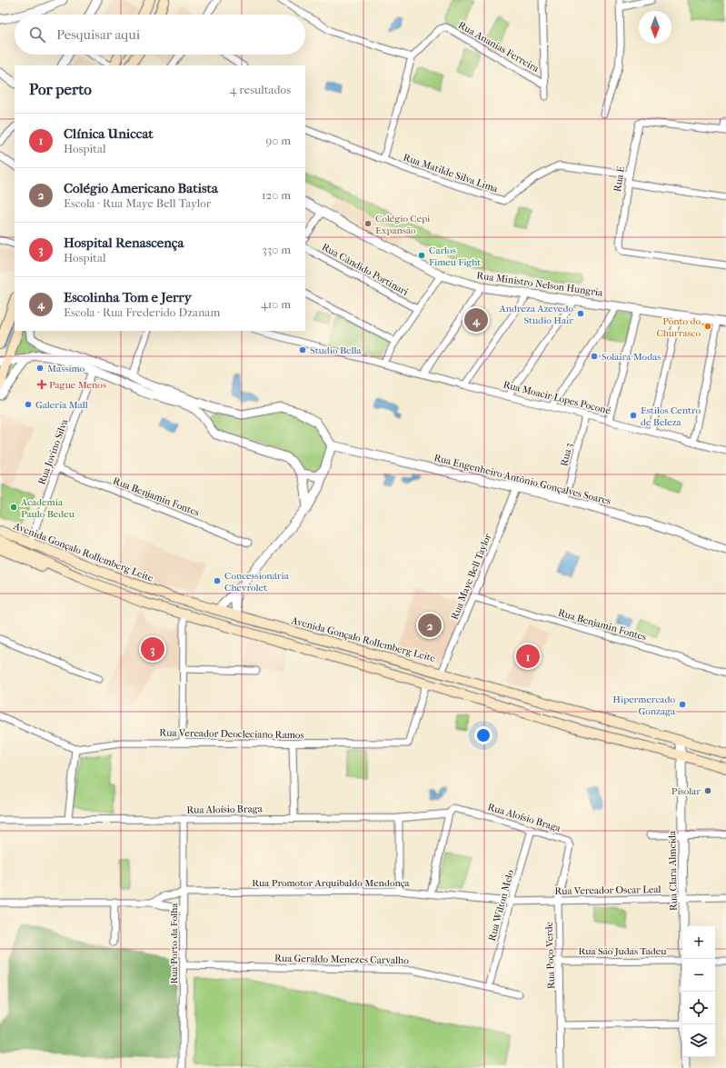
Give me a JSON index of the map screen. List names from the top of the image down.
{
  "streets": {
    "main road": ["Avenida Gonçalo Rollemberg Leite"],
    "street": [
      "Rua Ananias Ferreira",
      "Rua Matilde Silva Lima",
      "Rua E",
      "Rua Cândido Portinari",
      "Rua Ministro Nelson Hungria",
      "Rua Moacir Lopes Poconé",
      "Rua Jovino Silva",
      "Rua 3",
      "Rua Engenheiro Antônio Gonçalves Soares",
      "Rua Benjamin Fontes",
      "Rua Maye Bell Taylor",
      "Rua Vereador Deocleciano Ramos",
      "Rua Aloísio Braga",
      "Rua Clara Almeida",
      "Rua Promotor Arquibaldo Mendonça",
      "Rua Vereador Oscar Leal",
      "Rua Wilton Melo",
      "Rua Porto da Folha",
      "Rua São Judas Tadeu",
      "Rua Poço Verde",
      "Rua Geraldo Menezes Carvalho"
    ]
  },
  "crossings": [
    ["Rua Matilde Silva Lima", "Rua E"],
    ["Rua Moacir Lopes Poconé", "Rua 3"],
    ["Rua Jovino Silva", "Rua Benjamin Fontes"],
    ["Rua 3", "Rua Engenheiro Antônio Gonçalves Soares"],
    ["Rua Engenheiro Antônio Gonçalves Soares", "Rua Maye Bell Taylor"],
    ["Rua Benjamin Fontes", "Rua Maye Bell Taylor"],
    ["Avenida Gonçalo Rollemberg Leite", "Rua Maye Bell Taylor"],
    ["Avenida Gonçalo Rollemberg Leite", "Rua Clara Almeida"],
    ["Rua Aloísio Braga", "Rua Wilton Melo"],
    ["Rua Aloísio Braga", "Rua Porto da Folha"],
    ["Rua Aloísio Braga", "Rua Poço Verde"],
    ["Rua Clara Almeida", "Rua Vereador Oscar Leal"],
    ["Rua Promotor Arquibaldo Mendonça", "Rua Vereador Oscar Leal"],
    ["Rua Promotor Arquibaldo Mendonça", "Rua Wilton Melo"],
    ["Rua Promotor Arquibaldo Mendonça", "Rua Porto da Folha"],
    ["Rua Vereador Oscar Leal", "Rua Wilton Melo"],
    ["Rua Vereador Oscar Leal", "Rua Poço Verde"],
    ["Rua Wilton Melo", "Rua Geraldo Menezes Carvalho"],
    ["Rua Porto da Folha", "Rua Geraldo Menezes Carvalho"],
    ["Rua São Judas Tadeu", "Rua Poço Verde"]
  ],
  "places": {
    "other": [
      "Colégio Cepi Expansão",
      "Carlos Fimeu Fight",
      "Andreza Azevedo Studio Hair",
      "Ponto do Churrasco",
      "Studio Bella",
      "Solaira Modas",
      "Massimo",
      "Galeria Mall",
      "Estilos Centro de Beleza",
      "Academia Paulo Bedeu",
      "Concessionária Chevrolet",
      "Hipermercado Gonzaga",
      "Pisolar"
    ],
    "health": ["Pague Menos"]
  },
  "north": "bottom",
  "page": {
    "search": "Pesquisar aqui",
    "heading": ["Por perto", "4 resultados"],
    "list": [
      {
        "mark": "1",
        "name": "Clínica Uniccat",
        "note": "Hospital",
        "value": "90 m"
      },
      {
        "mark": "2",
        "name": "Colégio Americano Batista",
        "note": "Escola · Rua Maye Bell Taylor",
        "value": "120 m"
      },
      {
        "mark": "3",
        "name": "Hospital Renascença",
        "note": "Hospital",
        "value": "330 m"
      },
      {
        "mark": "4",
        "name": "Escolinha Tom e Jerry",
        "note": "Escola · Rua Frederido Dzanam",
        "value": "410 m"
      }
    ],
    "pins": [
      "4",
      "2",
      "3",
      "1"
    ],
    "map_buttons": ["+", "−"]
  }
}
